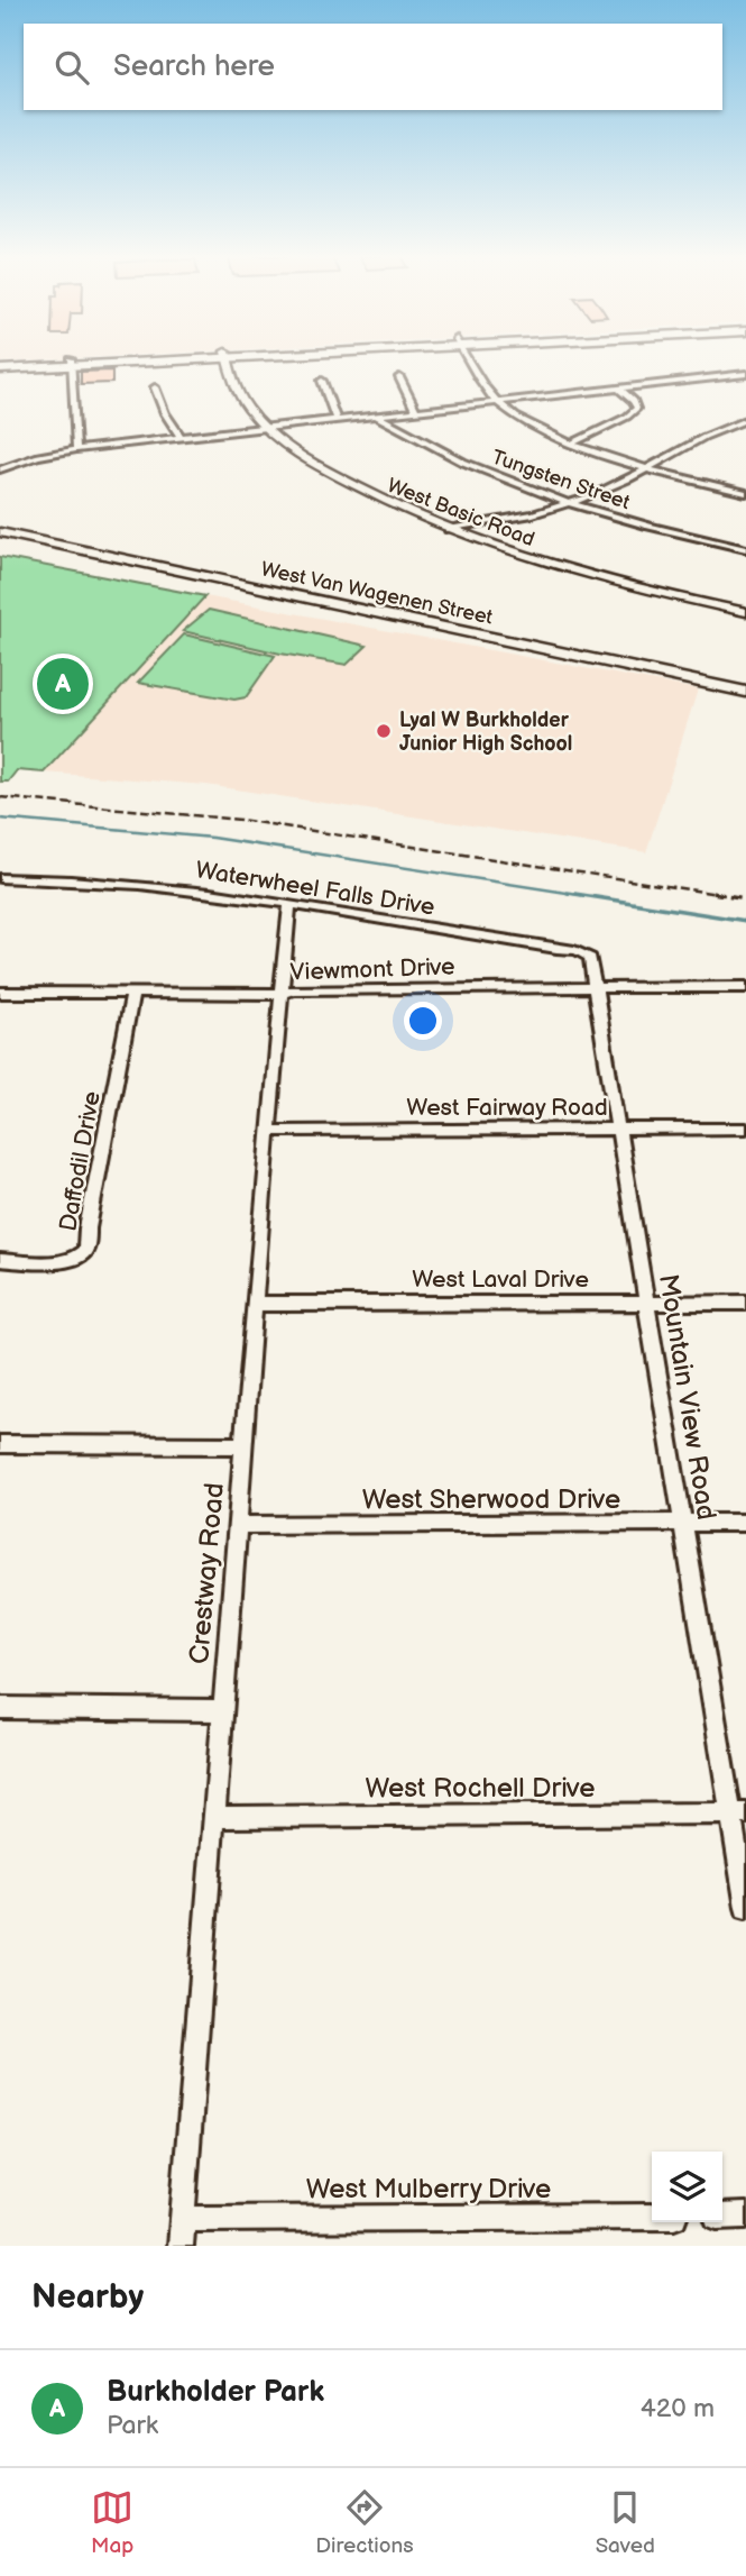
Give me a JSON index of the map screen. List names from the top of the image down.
{
  "streets": {
    "main road": ["West Van Wagenen Street"],
    "street": [
      "Tungsten Street",
      "West Basic Road",
      "Waterwheel Falls Drive",
      "Viewmont Drive",
      "West Fairway Road",
      "Daffodil Drive",
      "West Laval Drive",
      "Mountain View Road",
      "West Sherwood Drive",
      "Crestway Road",
      "West Rochell Drive",
      "West Mulberry Drive"
    ]
  },
  "crossings": [
    ["Waterwheel Falls Drive", "Viewmont Drive"],
    ["Waterwheel Falls Drive", "Mountain View Road"],
    ["Waterwheel Falls Drive", "Crestway Road"],
    ["Viewmont Drive", "Daffodil Drive"],
    ["Viewmont Drive", "Mountain View Road"],
    ["Viewmont Drive", "Crestway Road"],
    ["West Fairway Road", "Mountain View Road"],
    ["West Fairway Road", "Crestway Road"],
    ["West Laval Drive", "Mountain View Road"],
    ["West Laval Drive", "Crestway Road"],
    ["Mountain View Road", "West Sherwood Drive"],
    ["Mountain View Road", "West Rochell Drive"],
    ["West Sherwood Drive", "Crestway Road"],
    ["Crestway Road", "West Rochell Drive"],
    ["Crestway Road", "West Mulberry Drive"]
  ],
  "places": ["Lyal W Burkholder Junior High School"],
  "page": {
    "search": "Search here",
    "pins": "A",
    "heading": "Nearby",
    "list": [
      {
        "mark": "A",
        "name": "Burkholder Park",
        "note": "Park",
        "value": "420 m"
      }
    ],
    "nav": ["Map", "Directions", "Saved"]
  }
}
